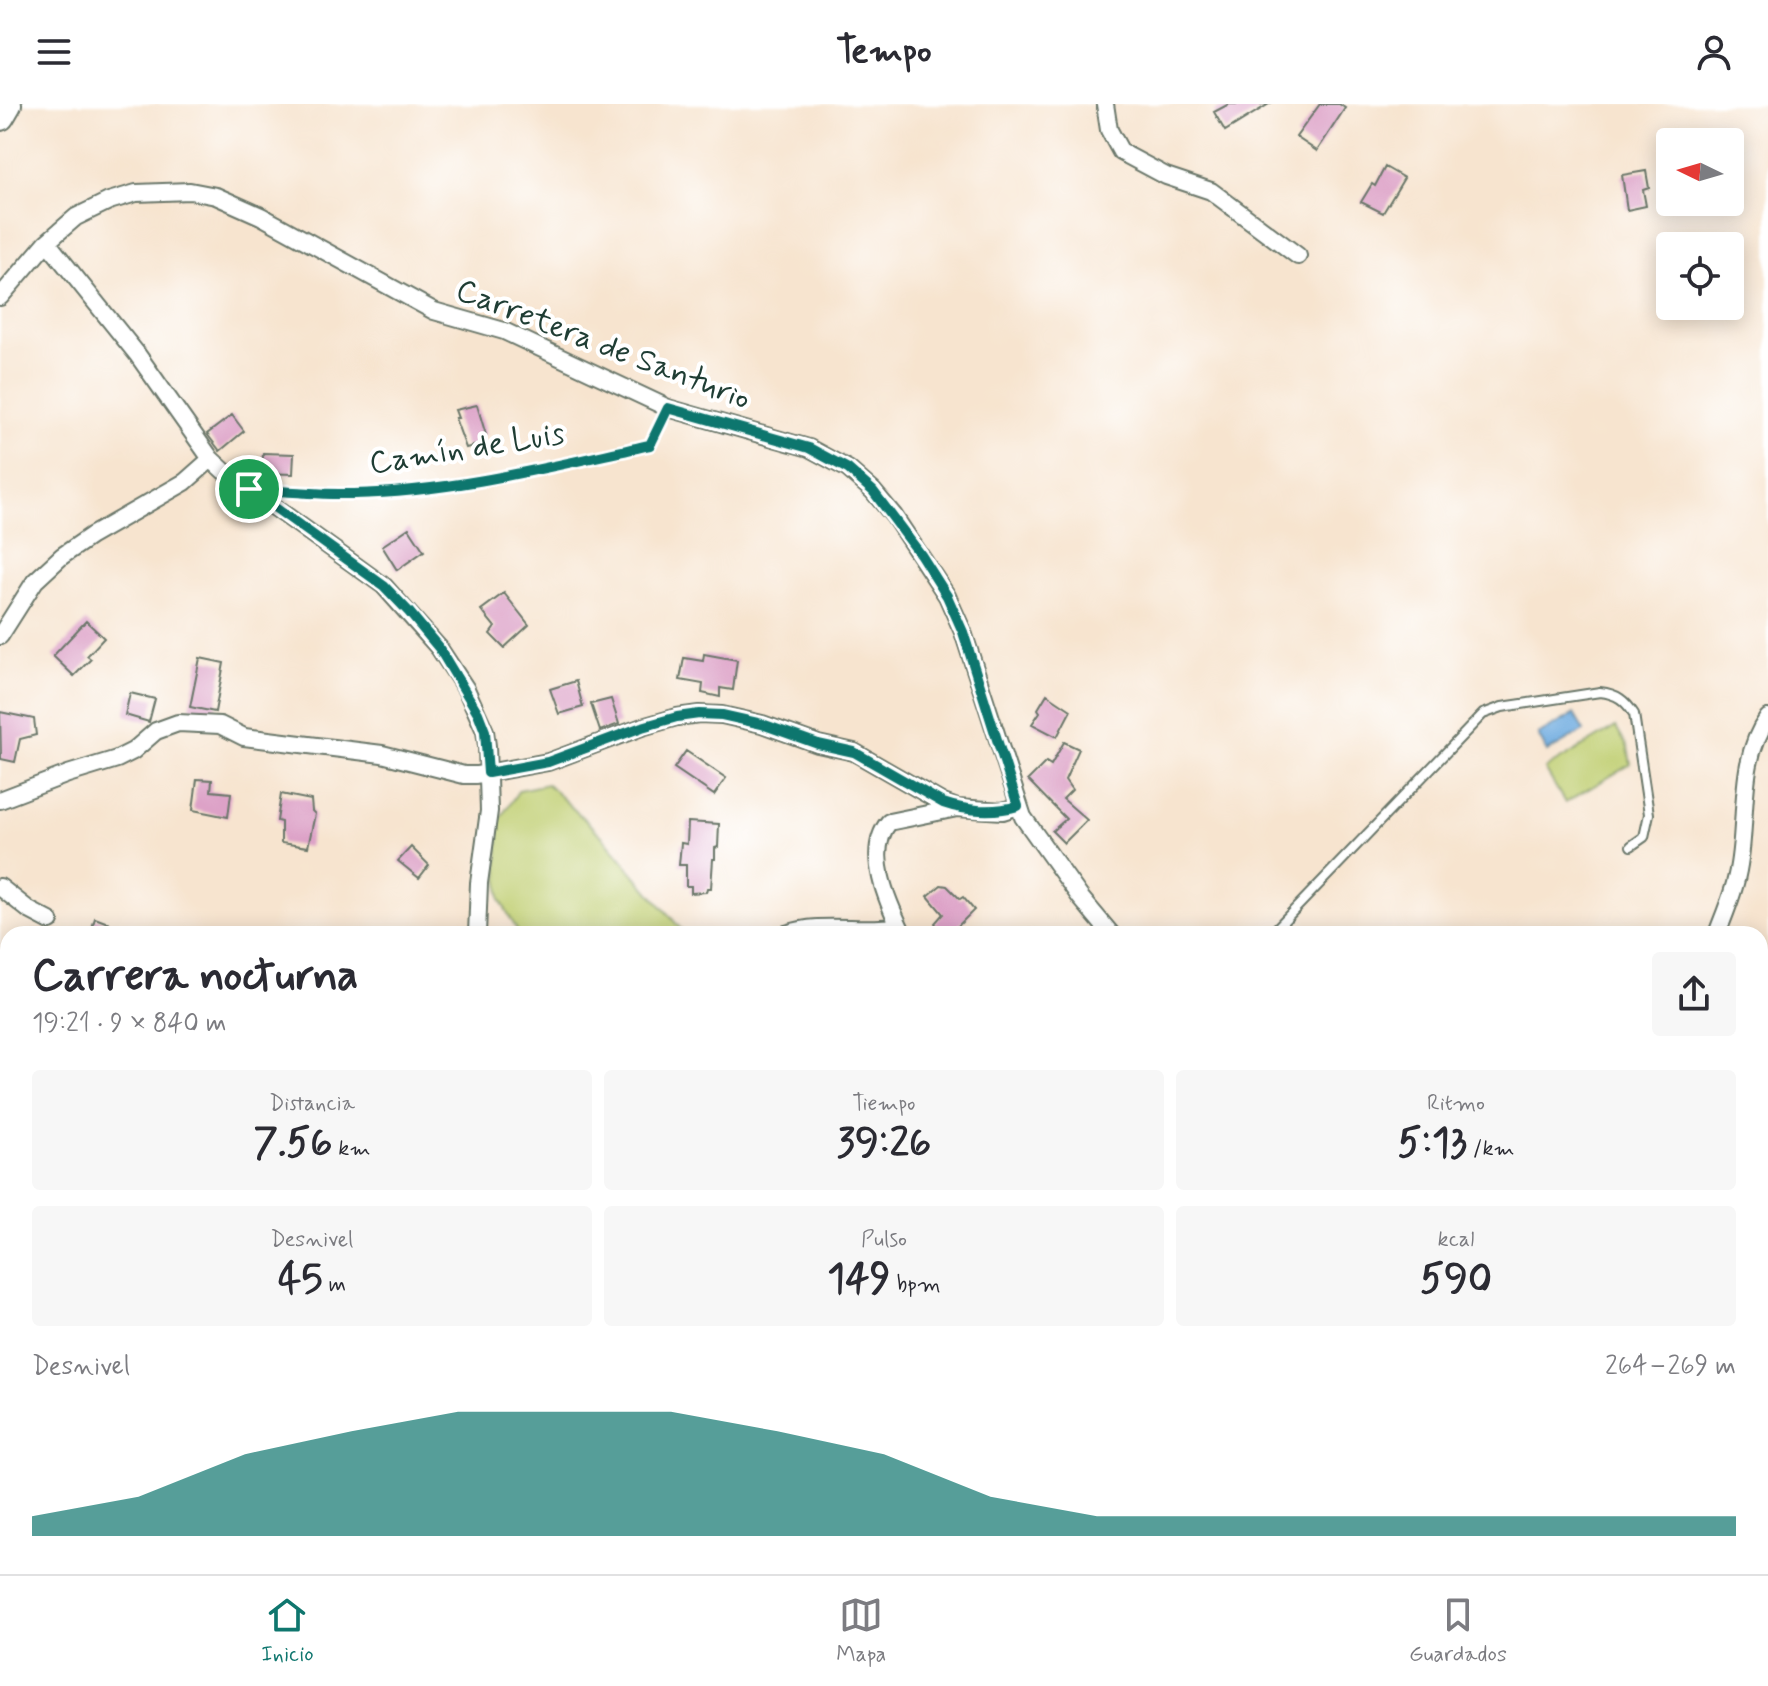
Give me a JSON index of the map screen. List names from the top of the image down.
{
  "streets": {
    "street": ["Carretera de Santurio"],
    "path": ["Camín de Luis"]
  },
  "crossings": [
    ["Carretera de Santurio", "Camín de Luis"]
  ],
  "north": "left",
  "page": {
    "header": "Tempo",
    "heading": ["Carrera nocturna", "19:21 · 9 × 840 m"],
    "stats": [
      ["Distancia", "7.56 km"],
      ["Tiempo", "39:26"],
      ["Ritmo", "5:13 /km"],
      ["Desnivel", "45 m"],
      ["Pulso", "149 bpm"],
      ["kcal", "590"]
    ],
    "chart": ["Desnivel", "264–269 m"],
    "tabs": ["Inicio", "Mapa", "Guardados"]
  }
}
